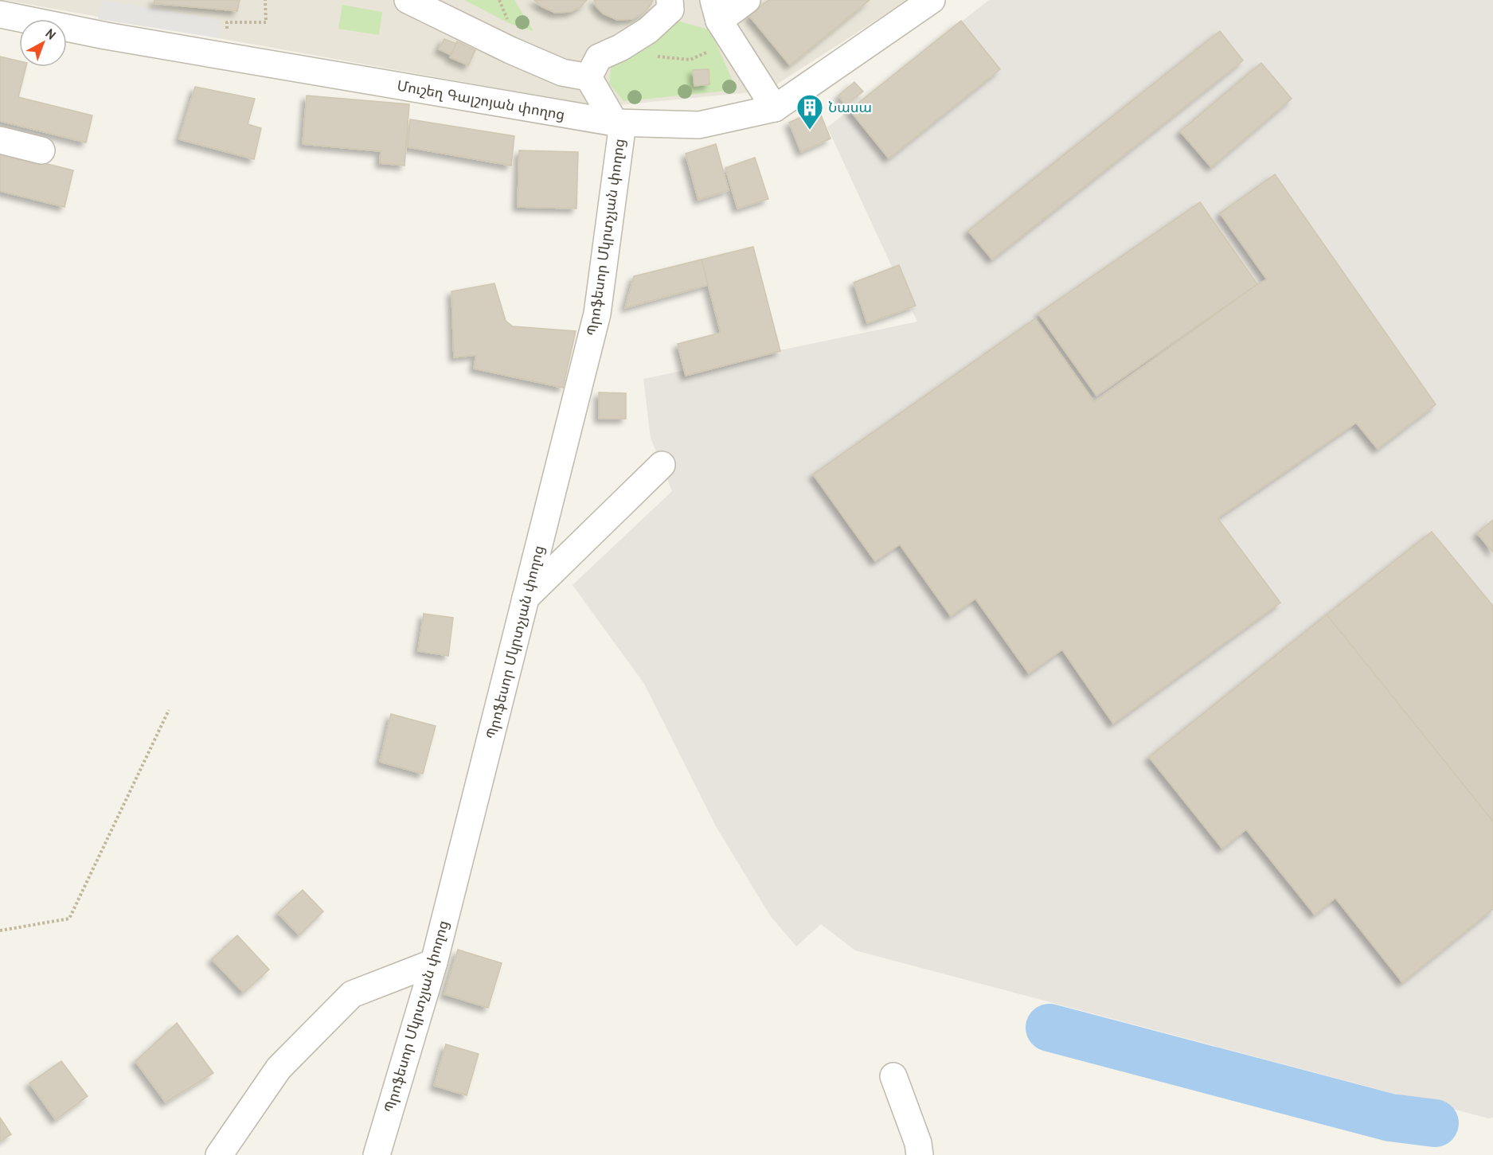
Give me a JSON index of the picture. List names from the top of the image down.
{
  "streets": {
    "street": ["Մուշեղ Գալշոյան փողոց", "Պրոֆեսոր Մկրտչյան փողոց"]
  },
  "crossings": [
    ["Մուշեղ Գալշոյան փողոց", "Պրոֆեսոր Մկրտչյան փողոց"]
  ],
  "places": {
    "building": ["Նասա"]
  },
  "north": "top right"
}
